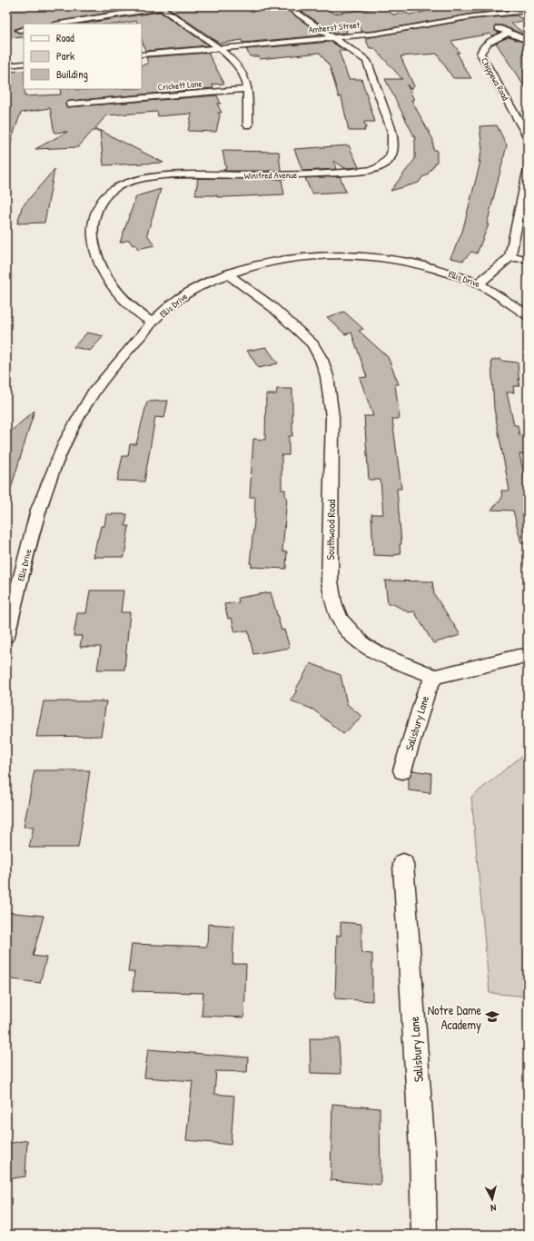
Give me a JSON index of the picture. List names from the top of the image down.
{
  "streets": {
    "street": [
      "Amherst Street",
      "Chippewa Road",
      "Crickett Lane",
      "Winifred Avenue",
      "Ellis Drive",
      "Southwood Road",
      "Salisbury Lane"
    ]
  },
  "crossings": [
    ["Amherst Street", "Winifred Avenue"],
    ["Winifred Avenue", "Ellis Drive"],
    ["Ellis Drive", "Southwood Road"],
    ["Southwood Road", "Salisbury Lane"]
  ],
  "places": {
    "school or university": ["Notre Dame Academy"]
  },
  "legend": ["Road", "Park", "Building"],
  "north": "bottom"
}
